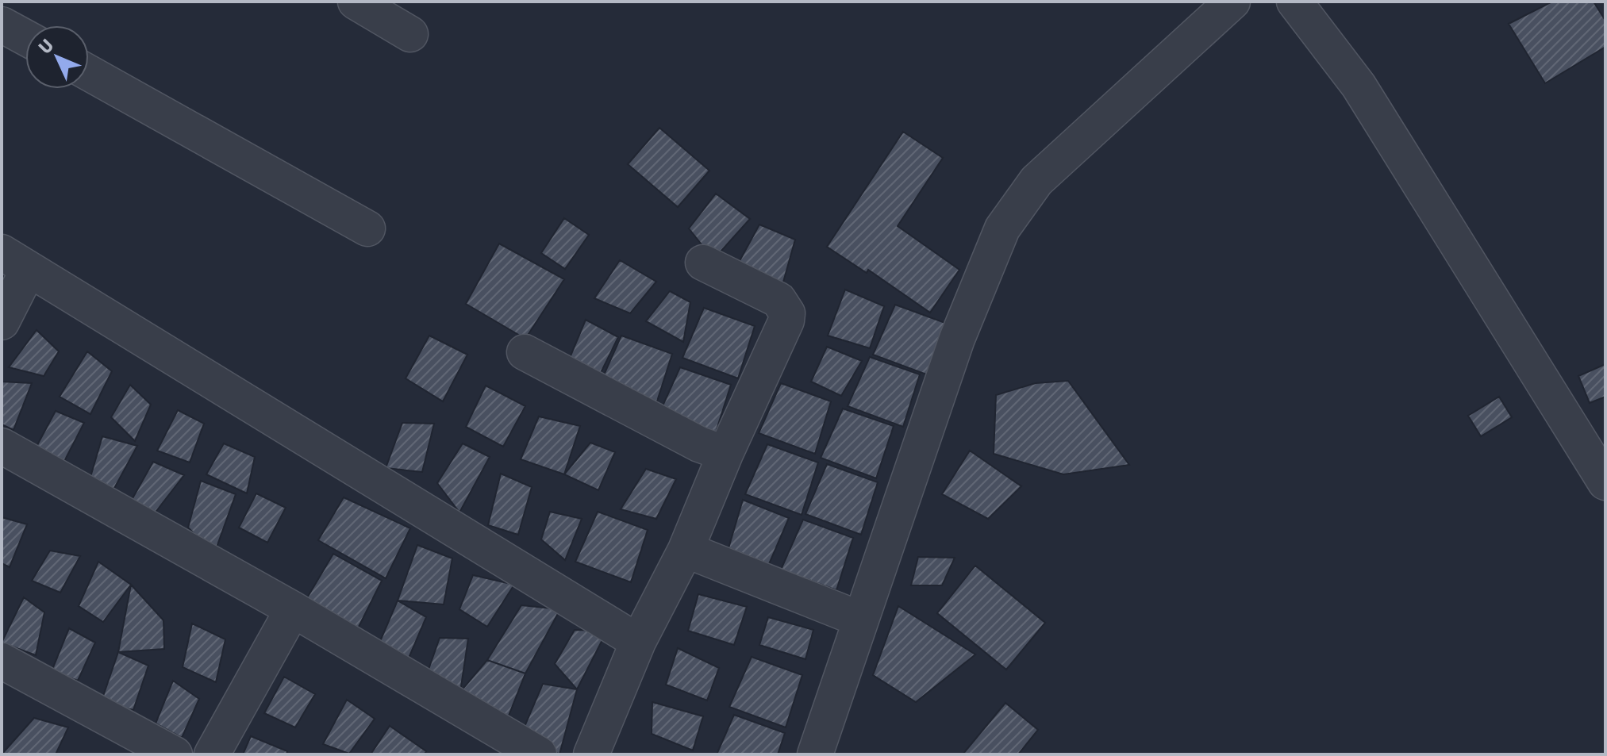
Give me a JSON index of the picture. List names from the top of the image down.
{
  "north": "top left"
}
